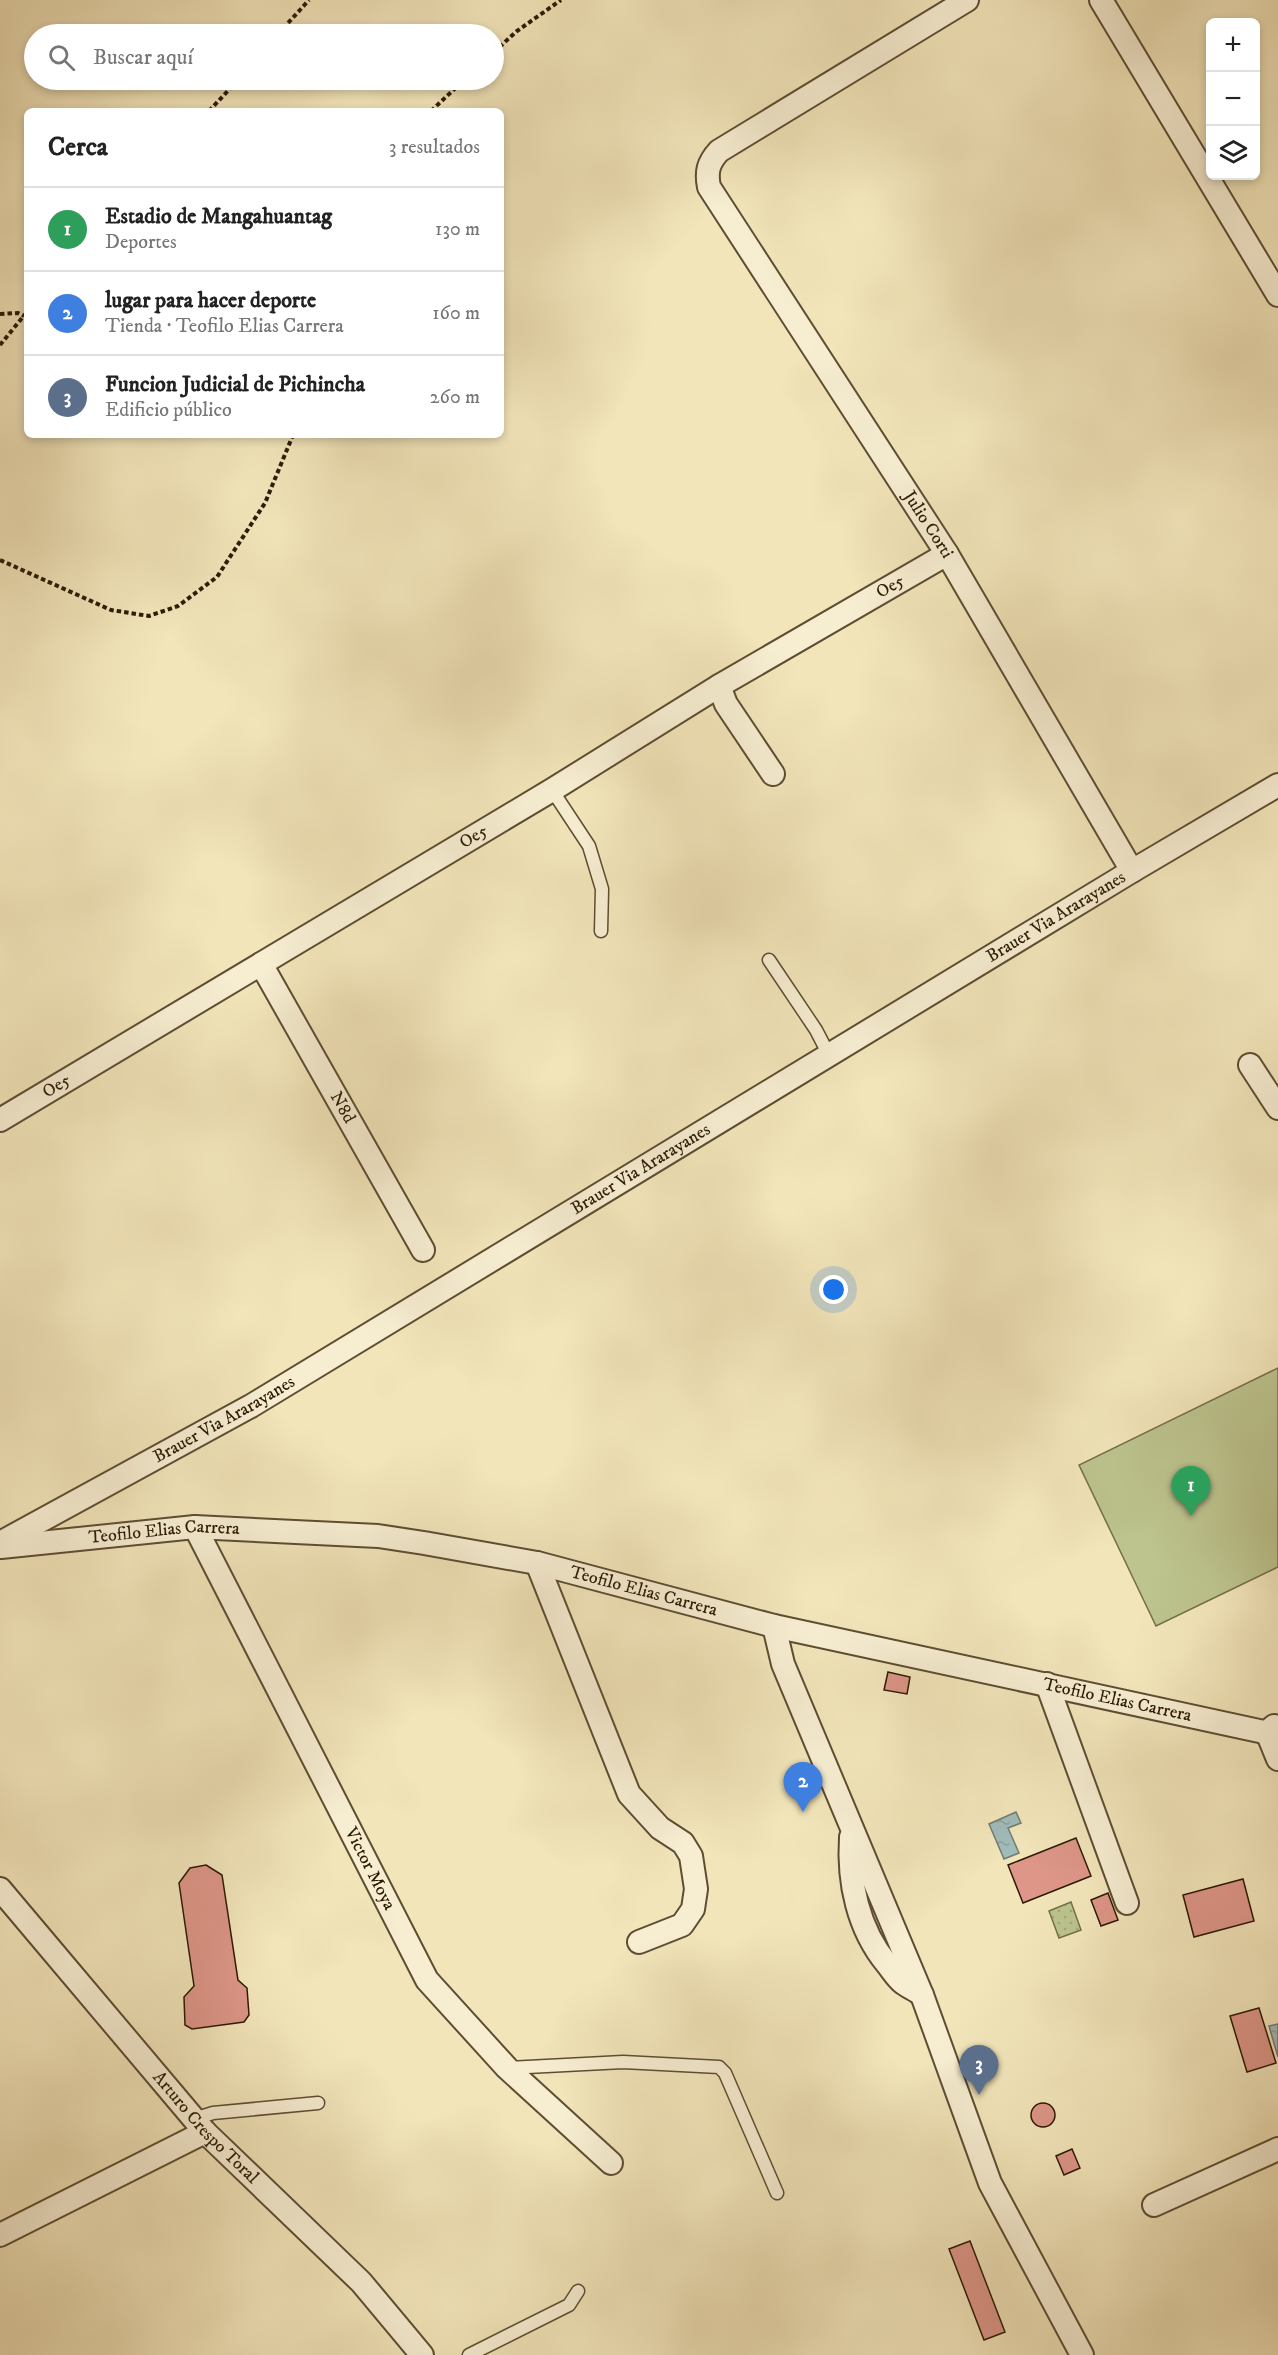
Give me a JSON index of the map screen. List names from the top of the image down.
{
  "streets": {
    "street": [
      "Julio Corti",
      "Oe5",
      "Brauer Via Ararayanes",
      "N8d",
      "Teofilo Elias Carrera",
      "Victor Moya",
      "Arturo Crespo Toral"
    ]
  },
  "crossings": [
    ["Julio Corti", "Oe5"],
    ["Julio Corti", "Brauer Via Ararayanes"],
    ["Oe5", "N8d"],
    ["Brauer Via Ararayanes", "Teofilo Elias Carrera"],
    ["Teofilo Elias Carrera", "Victor Moya"]
  ],
  "page": {
    "map_buttons": ["+", "−"],
    "search": "Buscar aquí",
    "heading": ["Cerca", "3 resultados"],
    "list": [
      {
        "mark": "1",
        "name": "Estadio de Mangahuantag",
        "note": "Deportes",
        "value": "130 m"
      },
      {
        "mark": "2",
        "name": "lugar para hacer deporte",
        "note": "Tienda · Teofilo Elias Carrera",
        "value": "160 m"
      },
      {
        "mark": "3",
        "name": "Funcion Judicial de Pichincha",
        "note": "Edificio público",
        "value": "260 m"
      }
    ],
    "pins": ["1", "2", "3"]
  }
}
